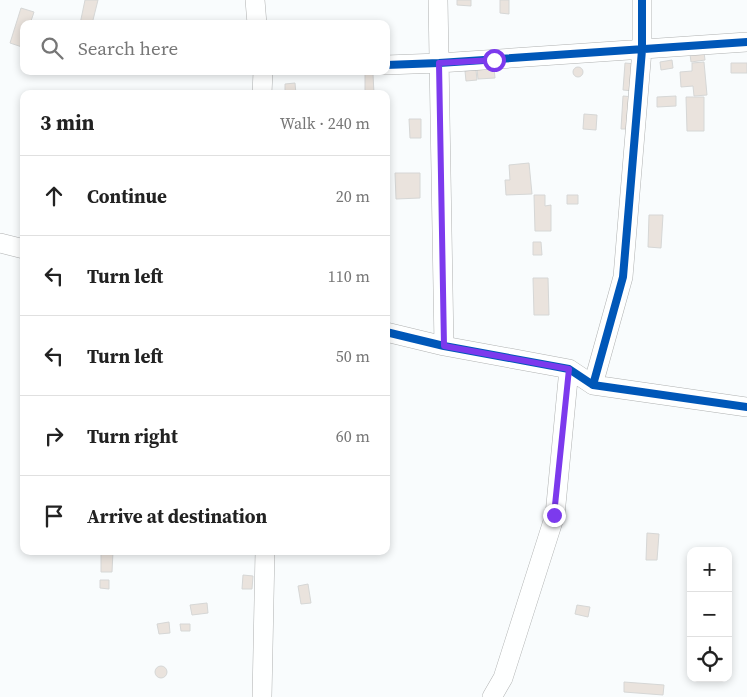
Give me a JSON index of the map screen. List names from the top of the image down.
{
  "page": {
    "search": "Search here",
    "heading": ["3 min", "Walk · 240 m"],
    "list": [
      ["Continue", "20 m"],
      ["Turn left", "110 m"],
      ["Turn left", "50 m"],
      ["Turn right", "60 m"],
      "Arrive at destination"
    ],
    "map_buttons": ["+", "−"]
  }
}
